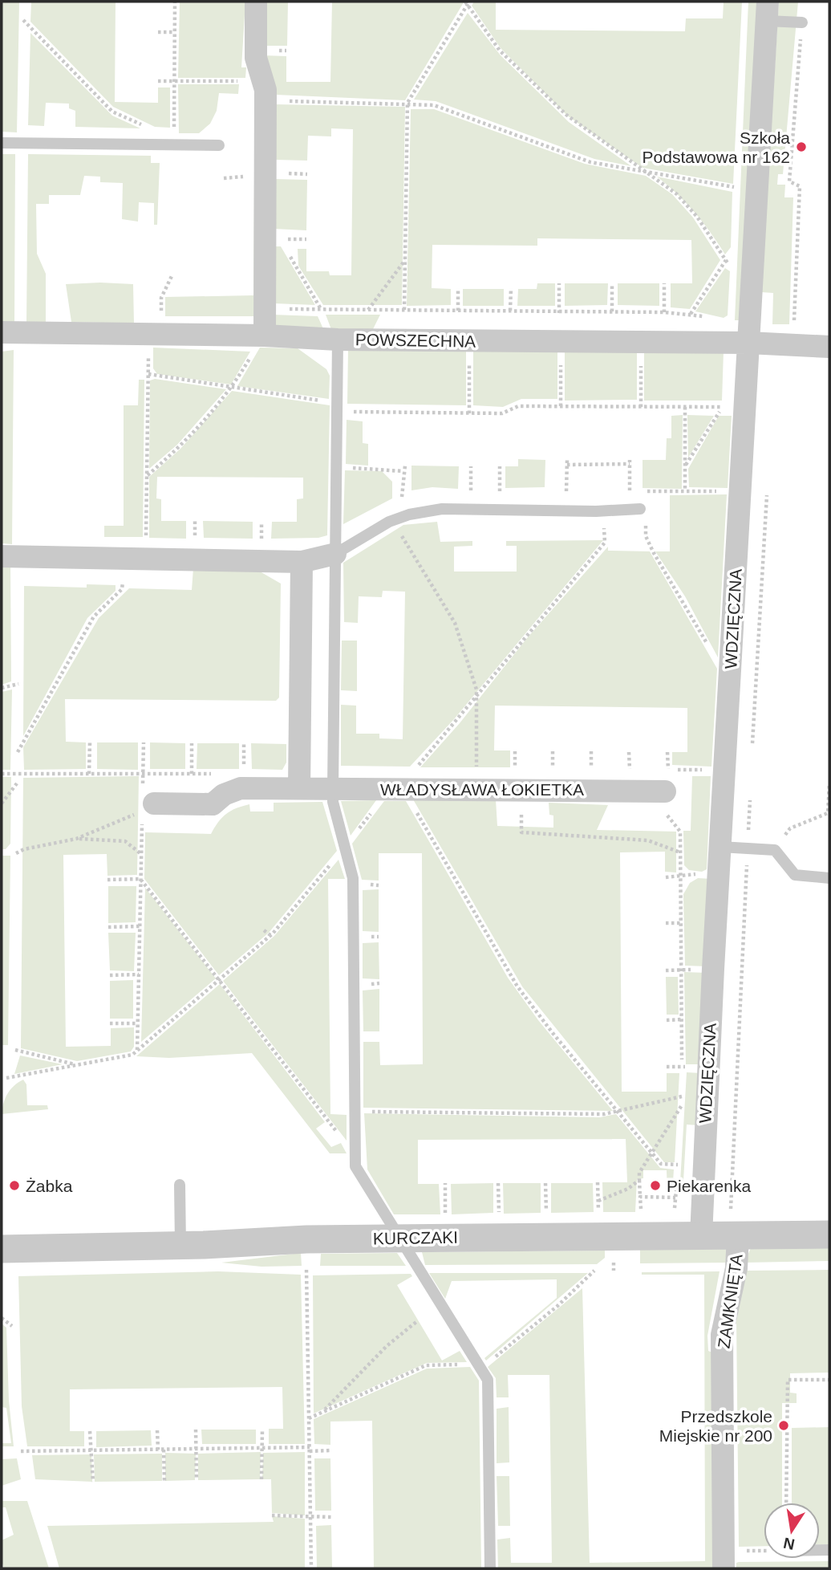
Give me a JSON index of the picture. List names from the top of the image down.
{
  "streets": {
    "street": [
      "POWSZECHNA",
      "WDZIĘCZNA",
      "WŁADYSŁAWA ŁOKIETKA",
      "KURCZAKI",
      "ZAMKNIĘTA"
    ]
  },
  "crossings": [
    ["POWSZECHNA", "WDZIĘCZNA"],
    ["WDZIĘCZNA", "KURCZAKI"],
    ["KURCZAKI", "ZAMKNIĘTA"]
  ],
  "places": [
    "Szkoła Podstawowa nr 162",
    "Żabka",
    "Piekarenka",
    "Przedszkole Miejskie nr 200"
  ],
  "north": "bottom"
}
